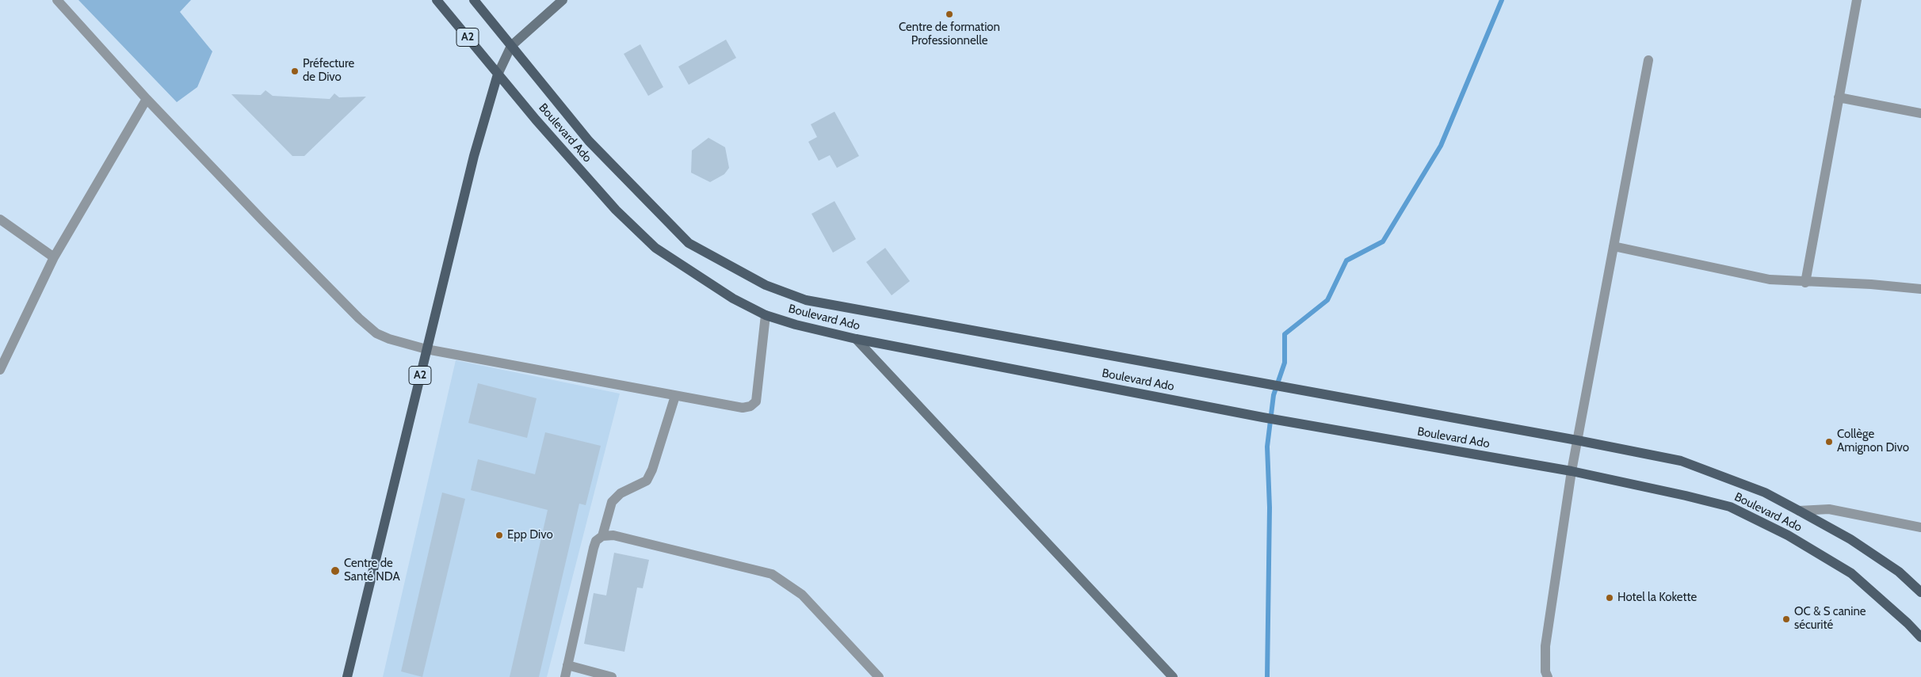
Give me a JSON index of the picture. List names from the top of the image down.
{
  "streets": {
    "main road": ["A2", "Boulevard Ado"]
  },
  "crossings": [
    ["A2", "Boulevard Ado"]
  ],
  "places": [
    "Centre de formation Professionnelle",
    "Préfecture de Divo",
    "Collège Amignon Divo",
    "Epp Divo",
    "Centre de Santé NDA",
    "Hotel la Kokette",
    "OC & S canine sécurité"
  ]
}
